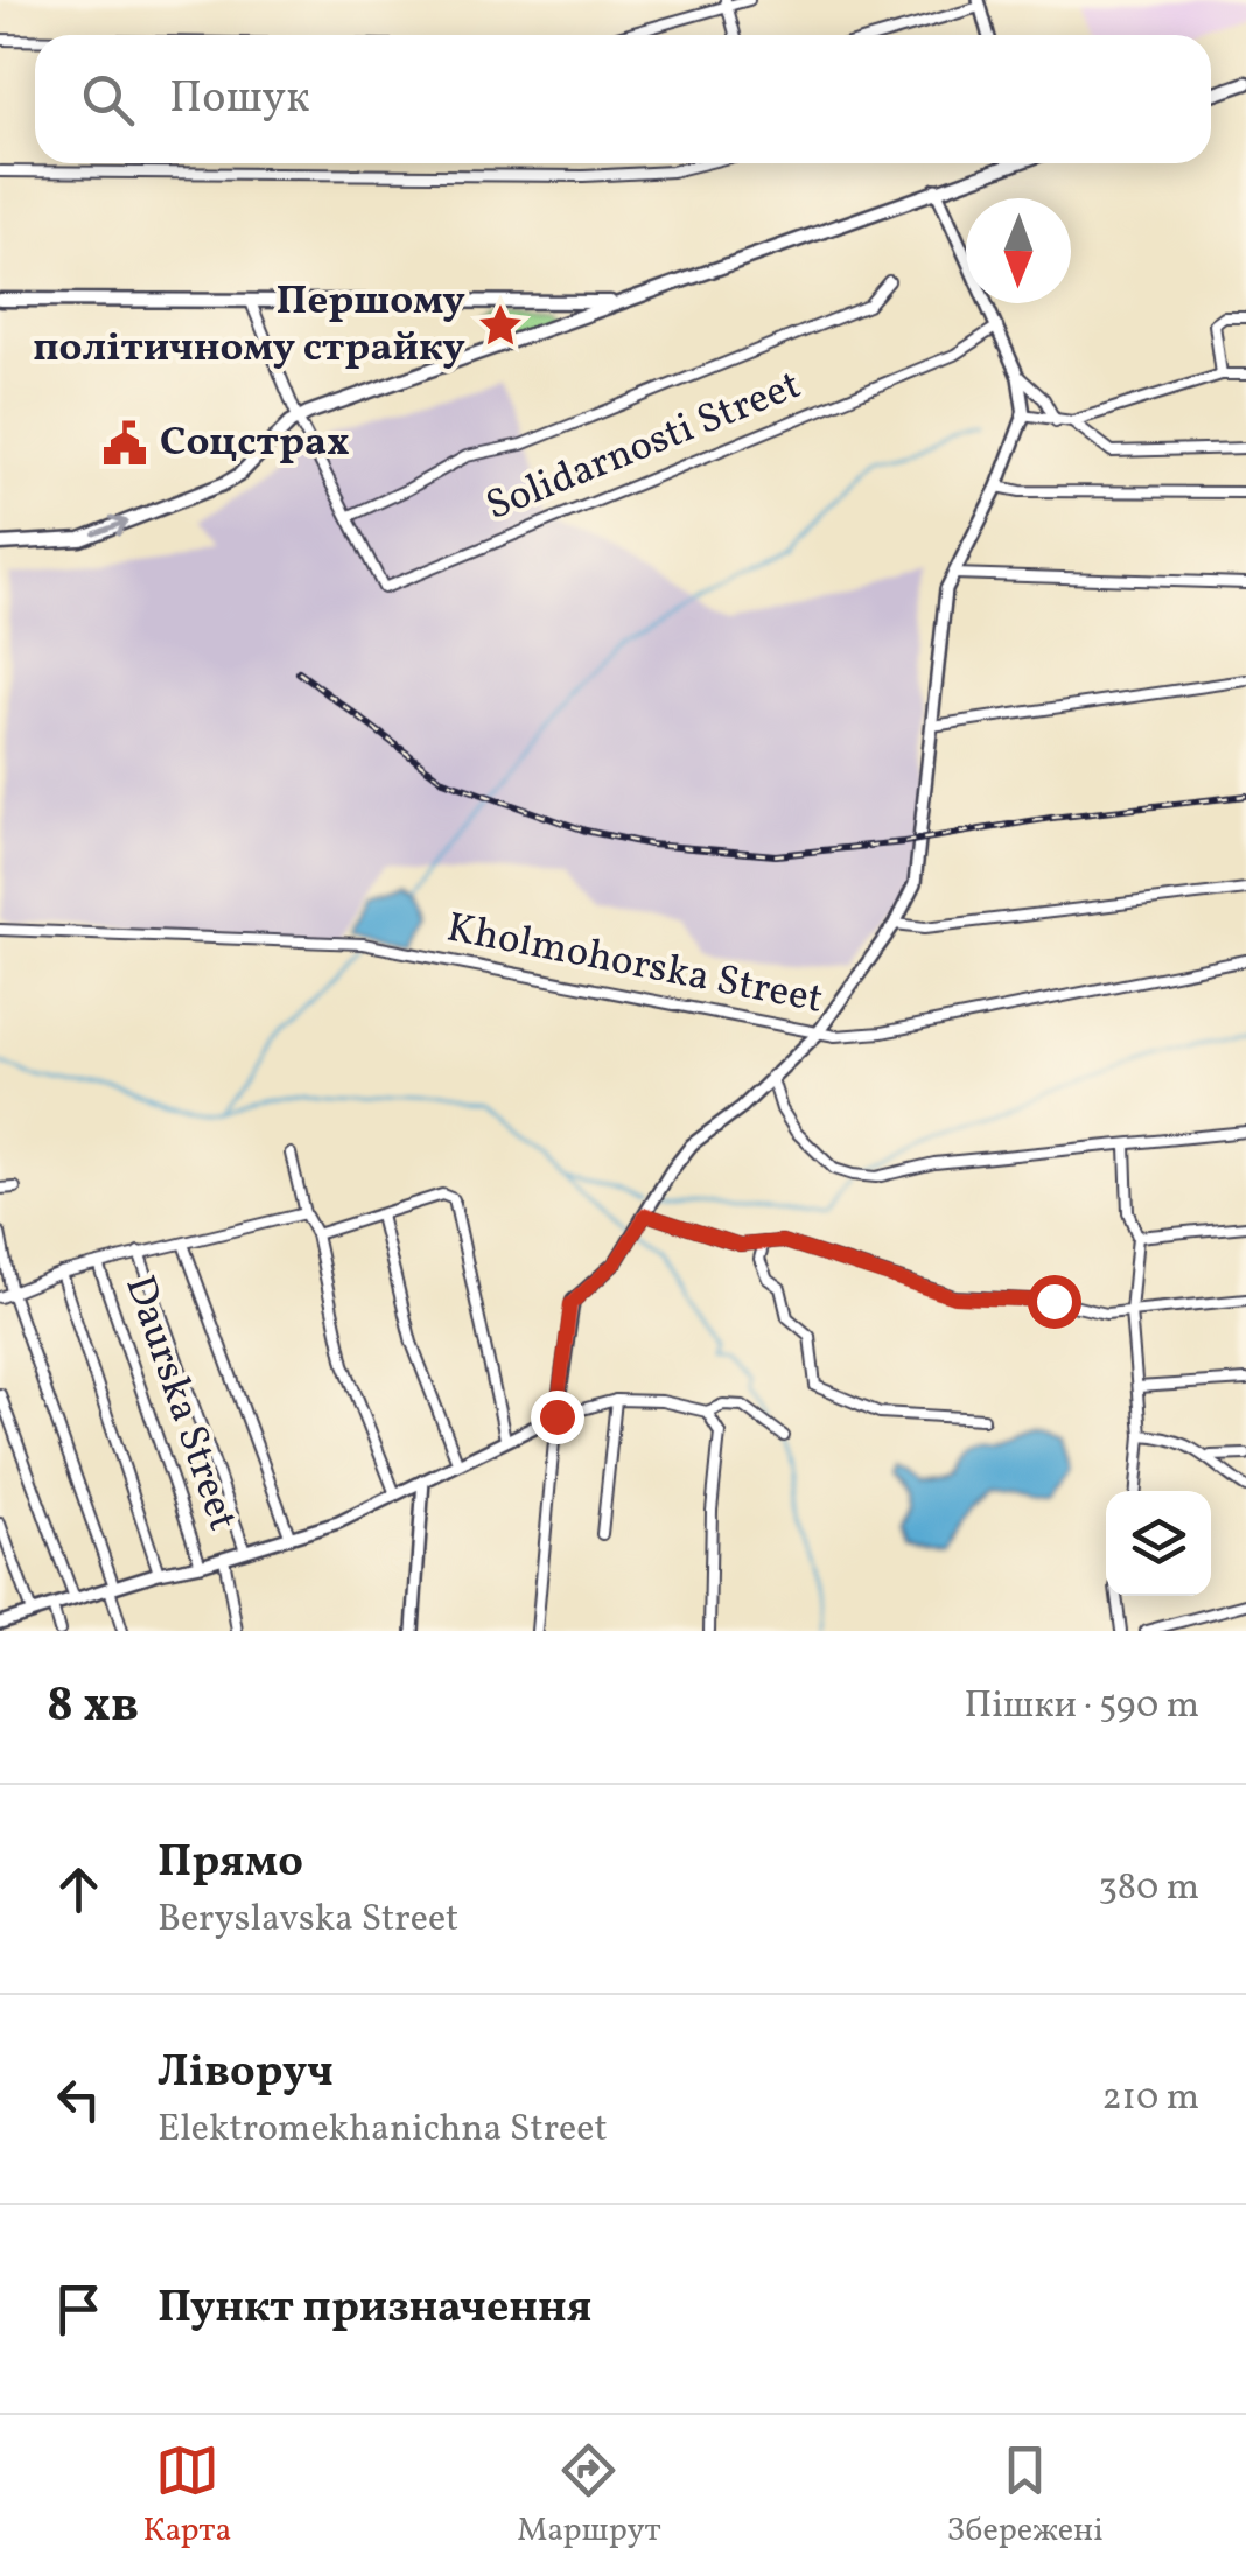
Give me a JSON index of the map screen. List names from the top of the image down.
{
  "streets": {
    "street": ["Solidarnosti Street", "Kholmohorska Street", "Daurska Street"]
  },
  "places": {
    "place": ["Першому політичному страйку"],
    "public building": ["Соцстрах"]
  },
  "north": "bottom",
  "page": {
    "search": "Пошук",
    "heading": ["8 хв", "Пішки · 590 m"],
    "list": [
      ["Прямо", "Beryslavska Street", "380 m"],
      ["Ліворуч", "Elektromekhanichna Street", "210 m"],
      "Пункт призначення"
    ],
    "nav": ["Карта", "Маршрут", "Збережені"]
  }
}
